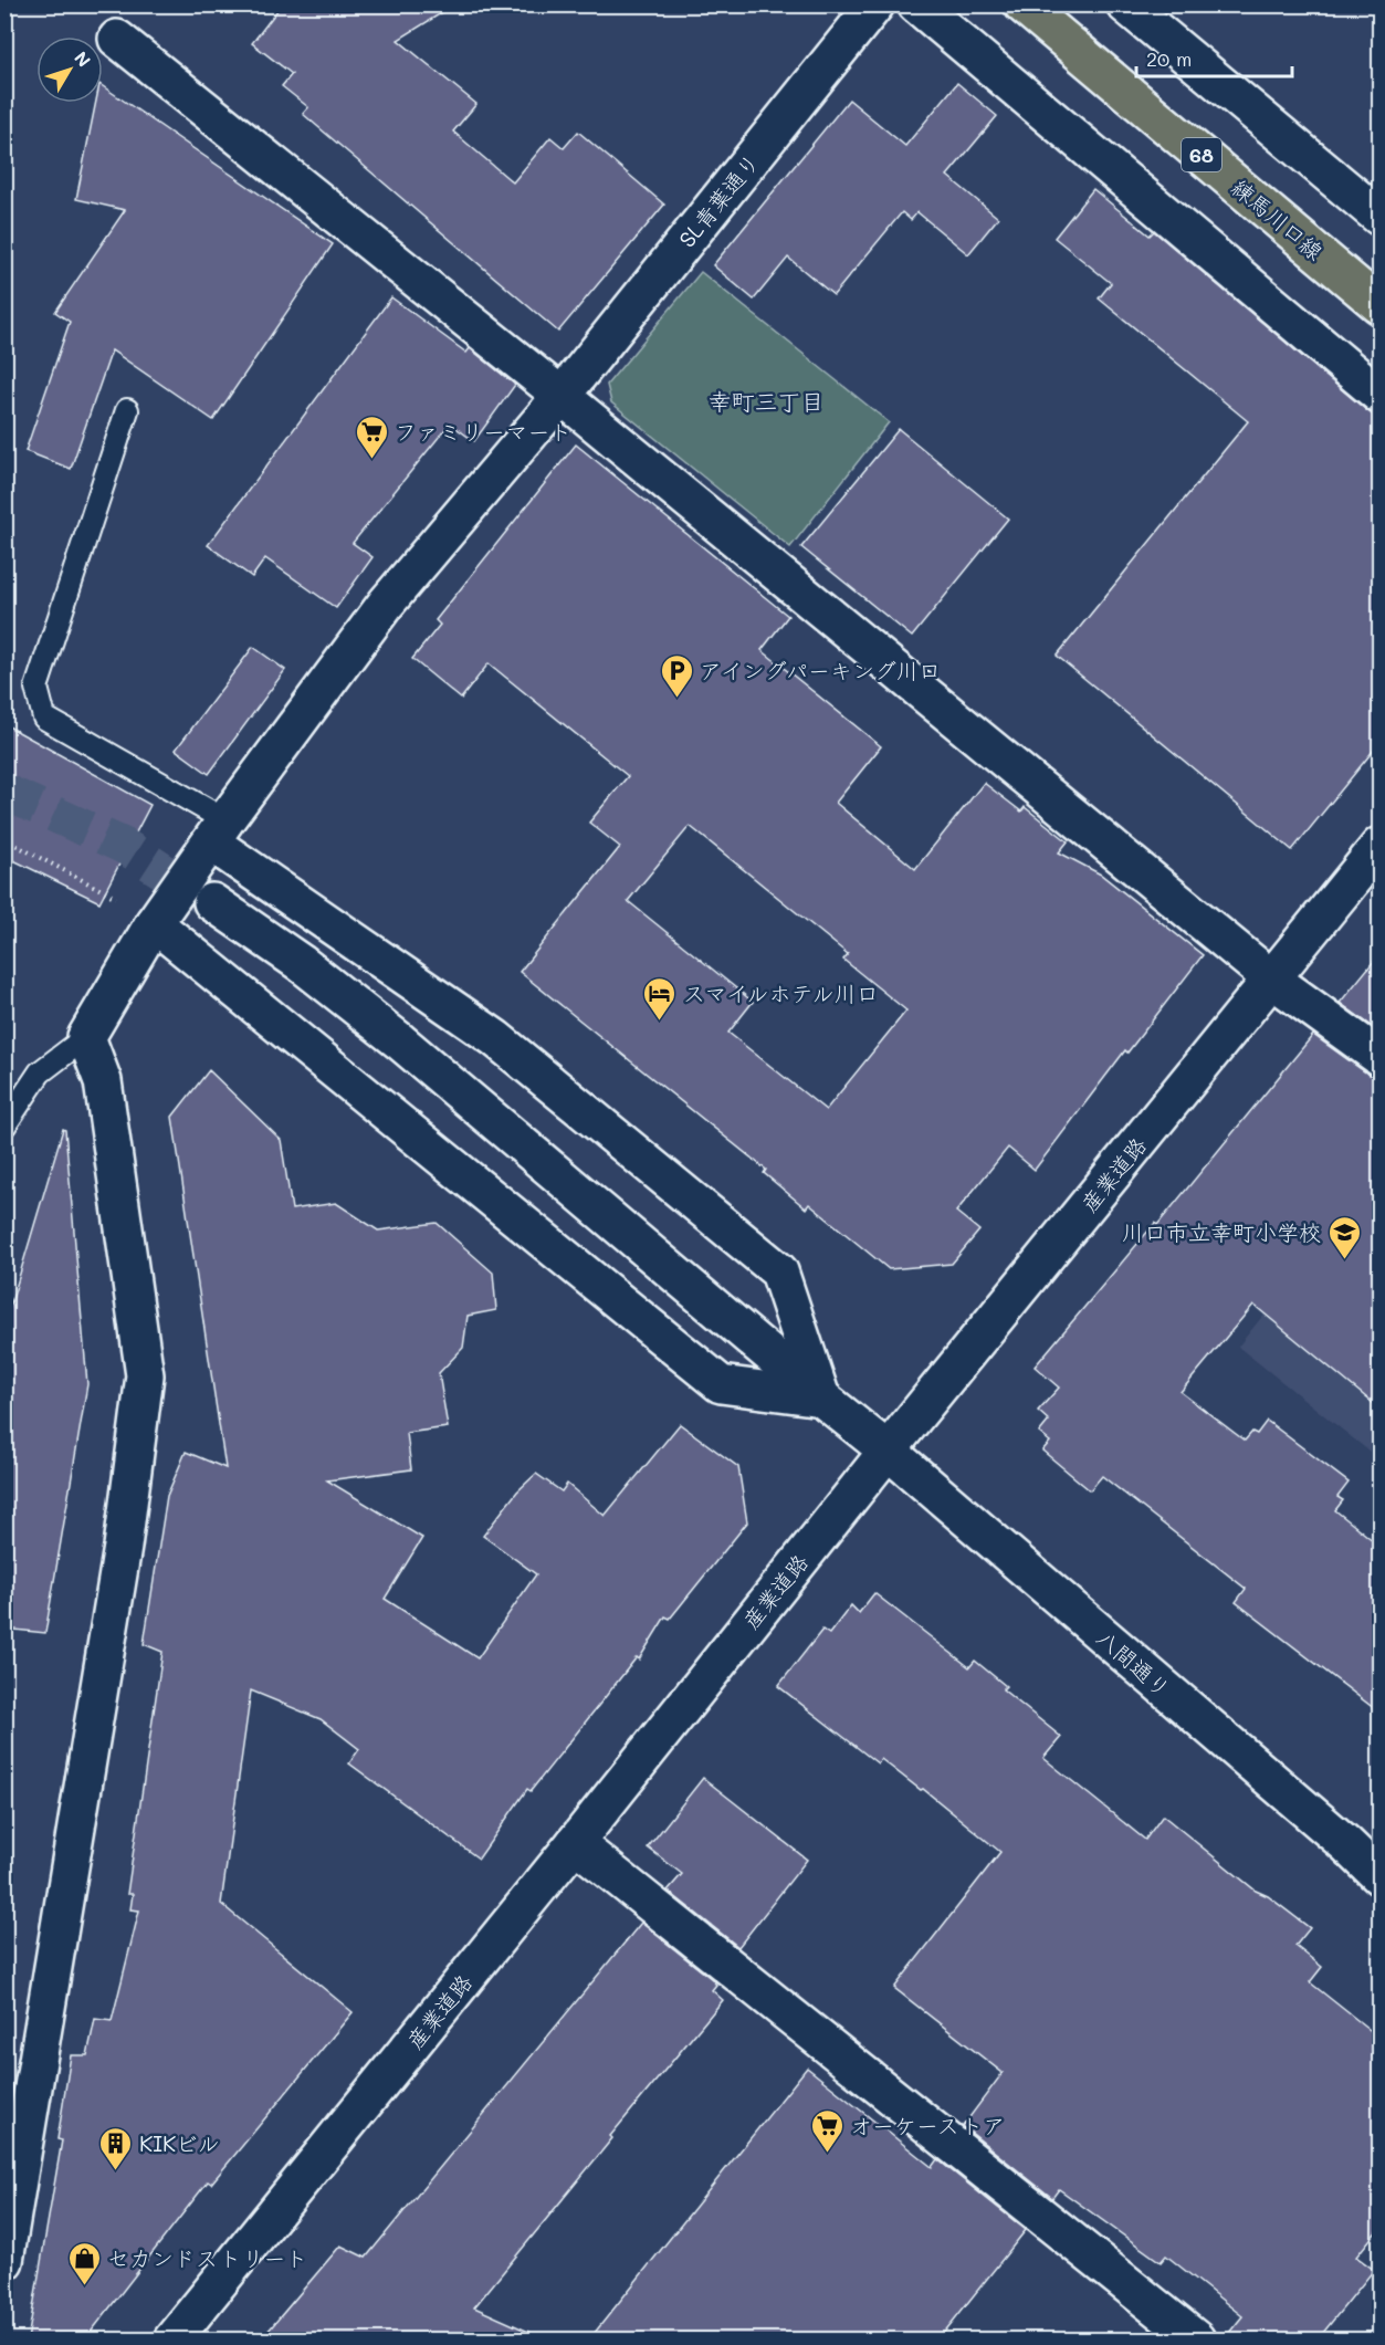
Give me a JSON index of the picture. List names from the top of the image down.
{
  "streets": {
    "main road": ["68", "練馬川口線"],
    "street": ["SL青葉通り", "産業道路", "八間通り"]
  },
  "crossings": [
    ["産業道路", "八間通り"]
  ],
  "districts": ["幸町三丁目"],
  "places": {
    "supermarket": ["ファミリーマート", "オーケーストア"],
    "parking": ["アイングパーキング川口"],
    "hotel": ["スマイルホテル川口"],
    "school or university": ["川口市立幸町小学校"],
    "building": ["KIKビル"],
    "shop": ["セカンドストリート"]
  },
  "scale_bar": "20 m",
  "north": "top right"
}
